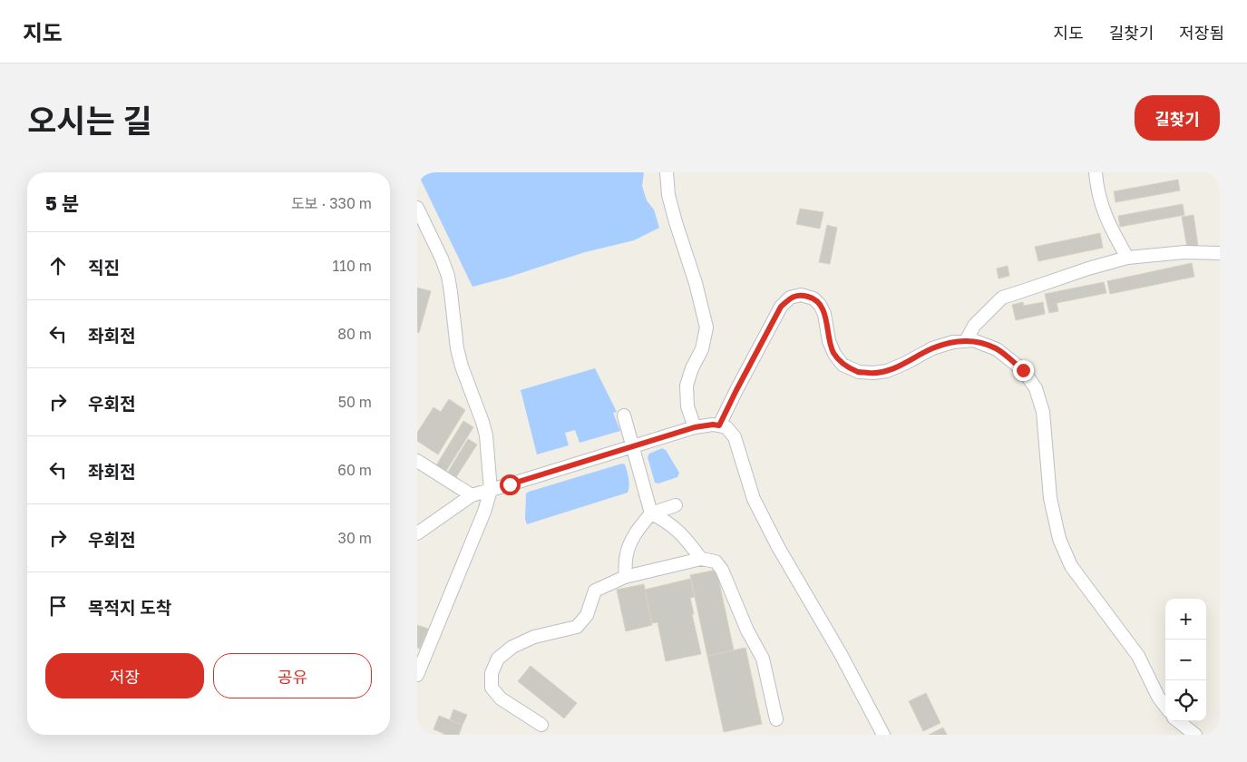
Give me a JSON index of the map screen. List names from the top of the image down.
{
  "page": {
    "header": "지도",
    "nav": ["지도", "길찾기", "저장됨"],
    "title": "오시는 길",
    "buttons": [
      "길찾기",
      ["저장", "공유"]
    ],
    "heading": ["5 분", "도보 · 330 m"],
    "list": [
      ["직진", "110 m"],
      ["좌회전", "80 m"],
      ["우회전", "50 m"],
      ["좌회전", "60 m"],
      ["우회전", "30 m"],
      "목적지 도착"
    ],
    "map_buttons": ["+", "−"]
  }
}
